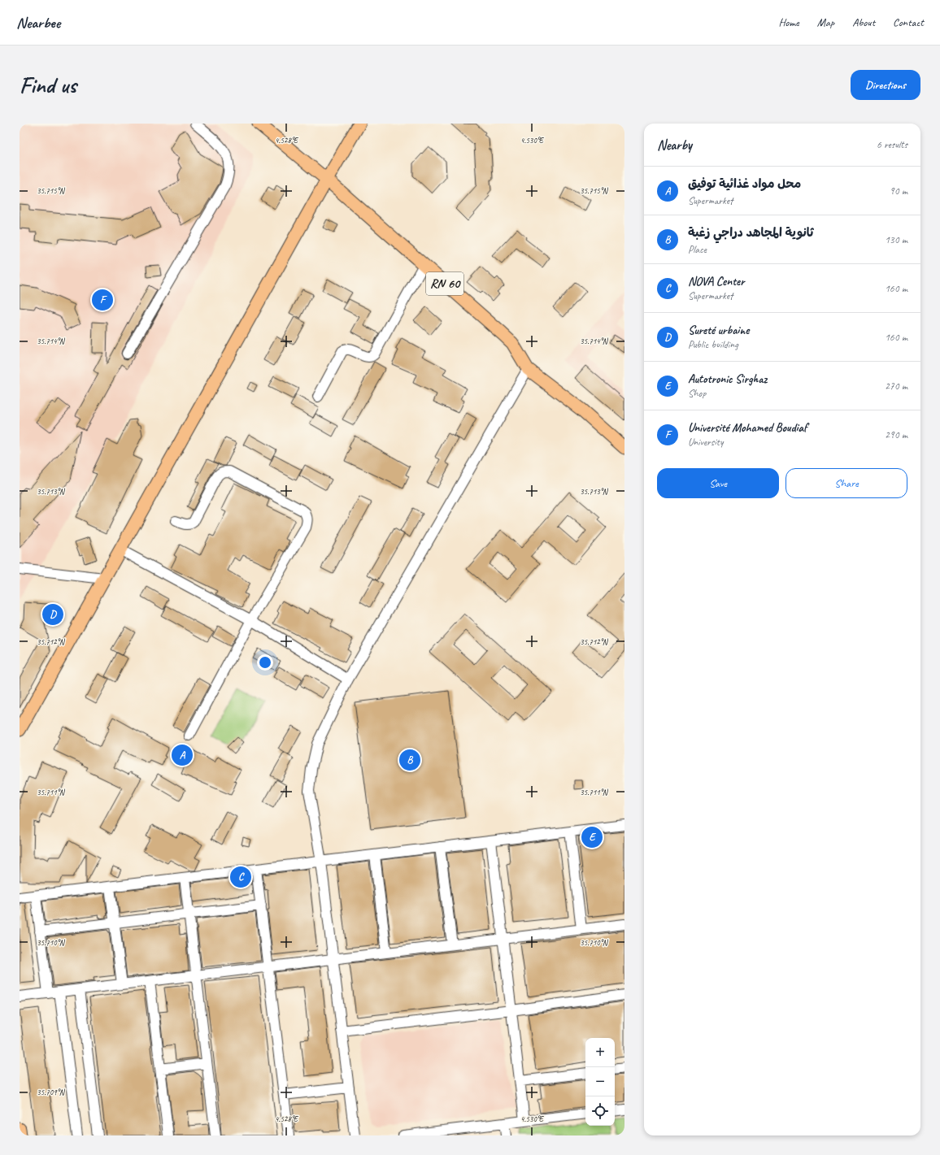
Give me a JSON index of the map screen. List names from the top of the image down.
{
  "streets": {
    "main road": ["RN 60"]
  },
  "page": {
    "header": "Nearbee",
    "nav": [
      "Home",
      "Map",
      "About",
      "Contact"
    ],
    "buttons": [
      "Directions",
      ["Save", "Share"]
    ],
    "title": "Find us",
    "heading": ["Nearby", "6 results"],
    "list": [
      {
        "mark": "A",
        "name": "محل مواد غذائية توفيق",
        "note": "Supermarket",
        "value": "90 m"
      },
      {
        "mark": "B",
        "name": "ثانوية المجاهد دراجي زغبة",
        "note": "Place",
        "value": "130 m"
      },
      {
        "mark": "C",
        "name": "NOVA Center",
        "note": "Supermarket",
        "value": "160 m"
      },
      {
        "mark": "D",
        "name": "Sureté urbaine",
        "note": "Public building",
        "value": "160 m"
      },
      {
        "mark": "E",
        "name": "Autotronic Sirghaz",
        "note": "Shop",
        "value": "270 m"
      },
      {
        "mark": "F",
        "name": "Université Mohamed Boudiaf",
        "note": "University",
        "value": "290 m"
      }
    ],
    "pins": [
      "F",
      "D",
      "A",
      "B",
      "E",
      "C"
    ],
    "map_buttons": ["+", "−"]
  },
  "coordinates": [
    "4.528°E",
    "4.530°E",
    "35.715°N",
    "35.714°N",
    "35.713°N",
    "35.712°N",
    "35.711°N",
    "35.710°N",
    "35.709°N"
  ]
}
